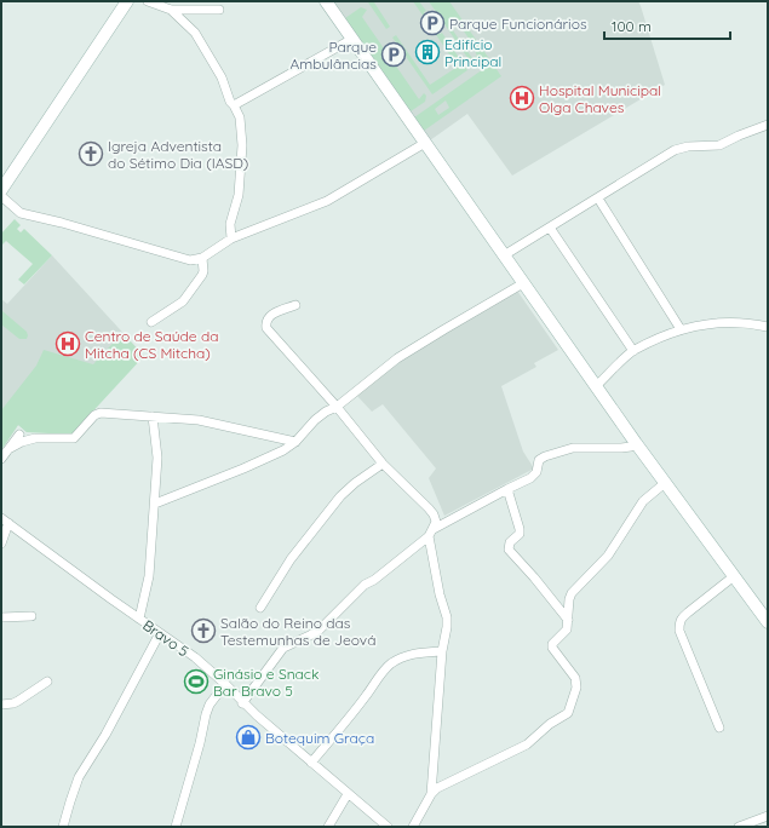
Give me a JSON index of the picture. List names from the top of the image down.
{
  "streets": {
    "street": ["Bravo 5"]
  },
  "places": {
    "parking": ["Parque Funcionários", "Parque Ambulâncias"],
    "building": ["Edifício Principal"],
    "hospital": ["Hospital Municipal Olga Chaves", "Centro de Saúde da Mitcha (CS Mitcha)"],
    "church": ["Igreja Adventista do Sétimo Dia (IASD)", "Salão do Reino das Testemunhas de Jeová"],
    "sports": ["Ginásio e Snack Bar Bravo 5"],
    "shop": ["Botequim Graça"]
  },
  "scale_bar": "100 m"
}
